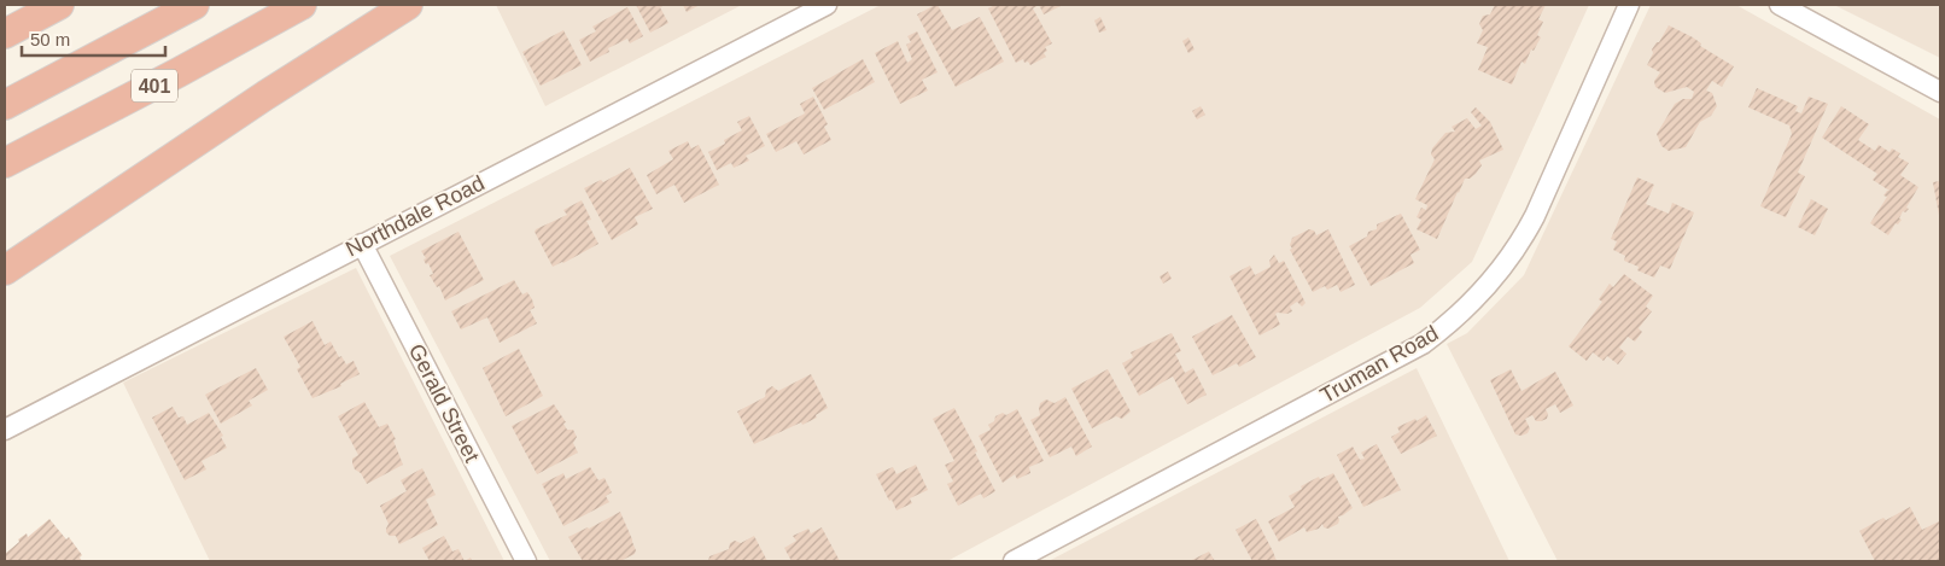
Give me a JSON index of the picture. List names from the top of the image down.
{
  "streets": {
    "highway": ["401"],
    "street": ["Northdale Road", "Truman Road", "Gerald Street"]
  },
  "crossings": [
    ["Northdale Road", "Gerald Street"]
  ],
  "scale_bar": "50 m"
}
